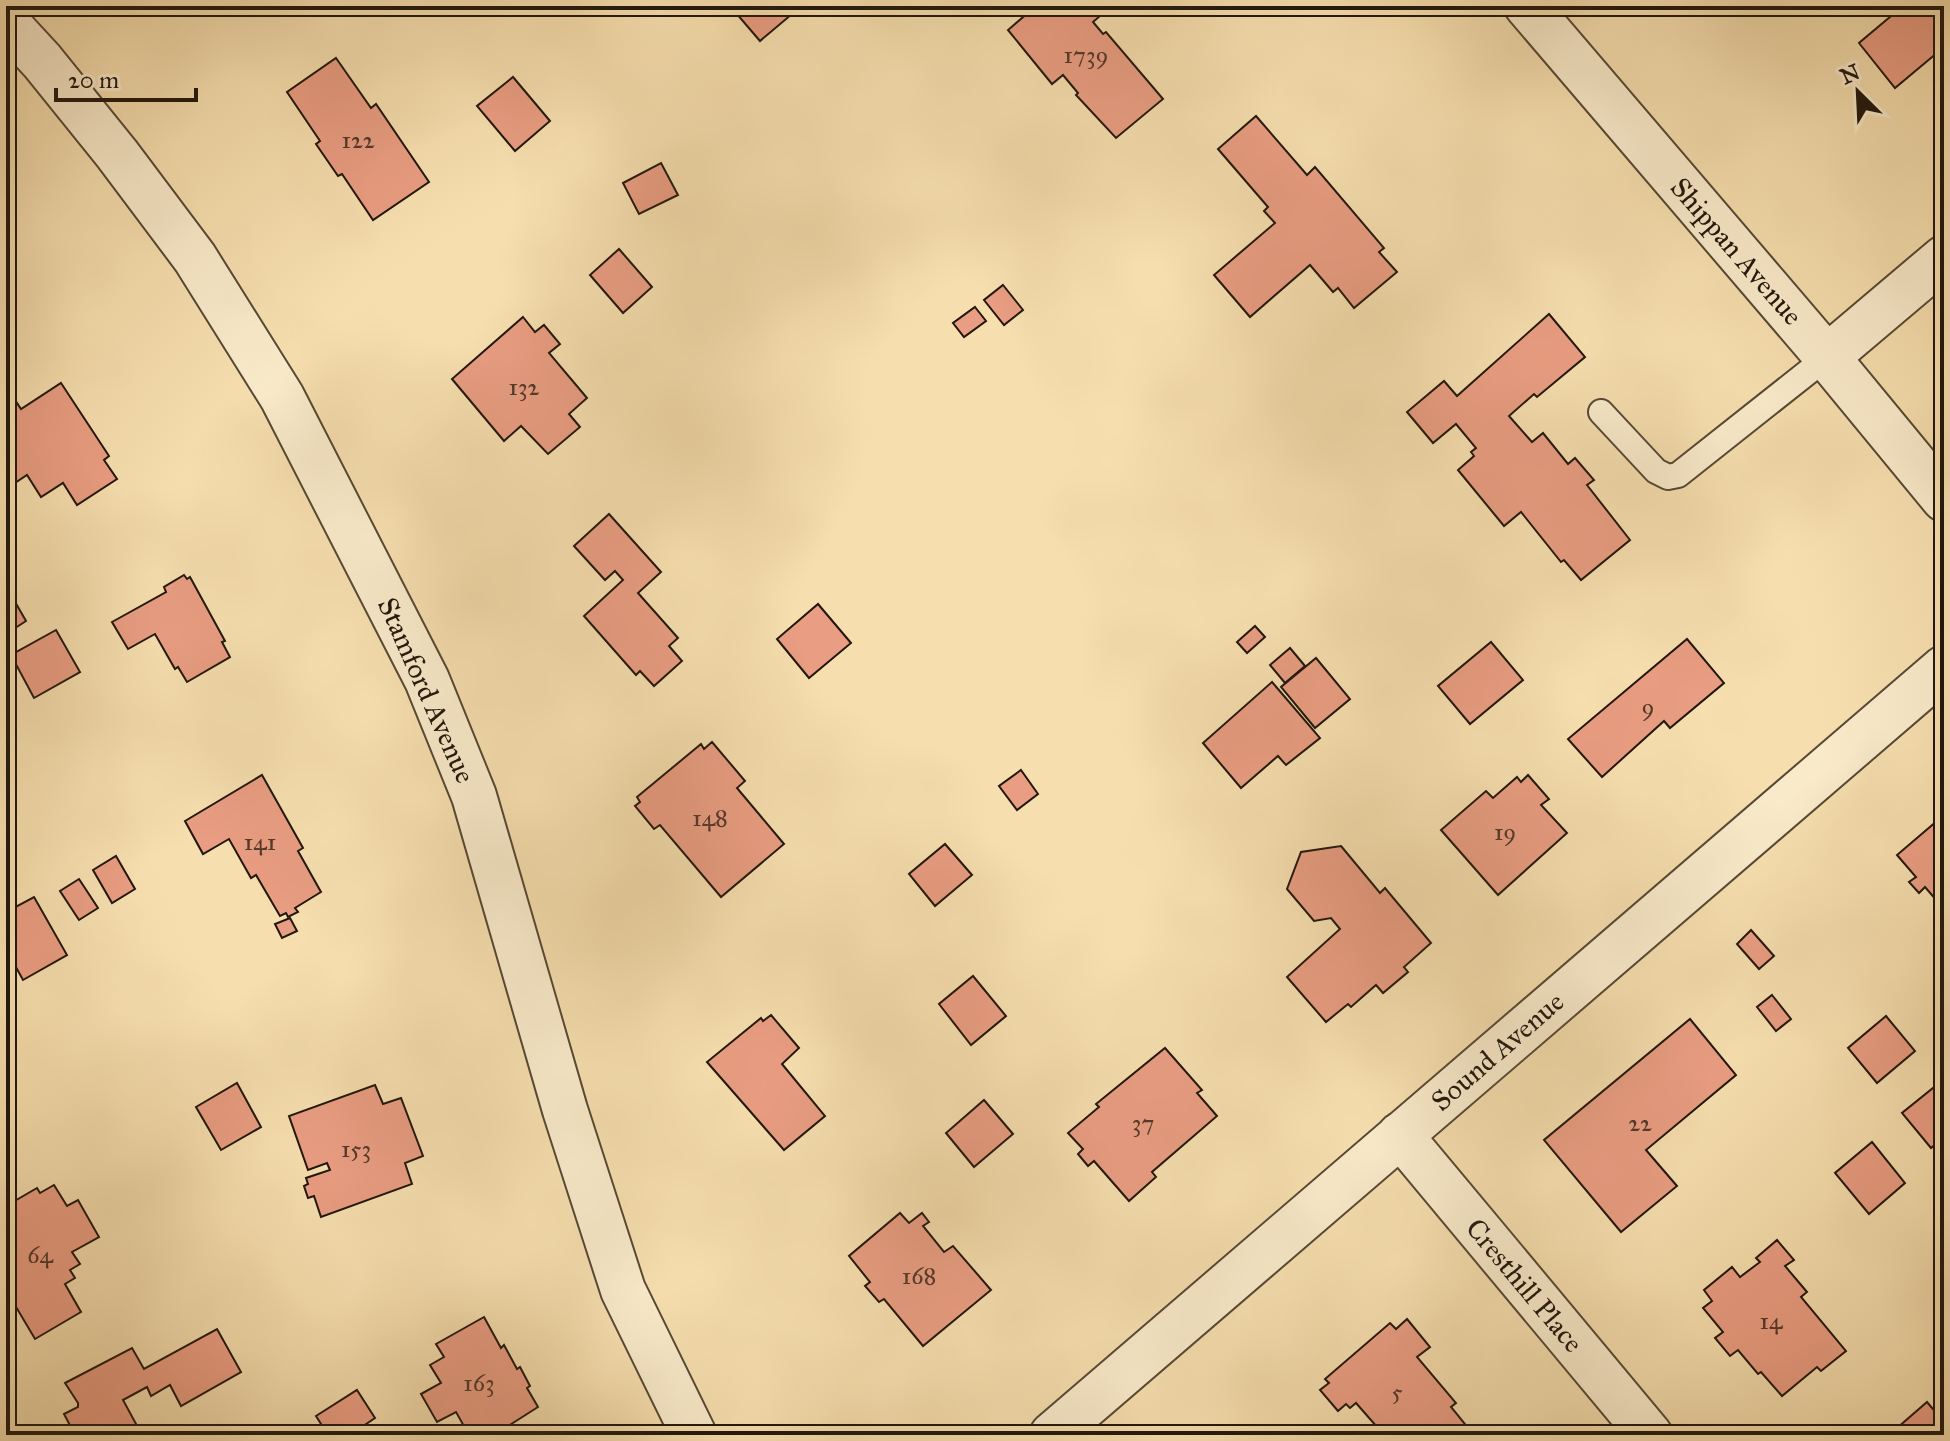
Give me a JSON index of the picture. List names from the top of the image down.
{
  "streets": {
    "street": [
      "Shippan Avenue",
      "Stamford Avenue",
      "Sound Avenue",
      "Cresthill Place"
    ]
  },
  "crossings": [
    ["Sound Avenue", "Cresthill Place"]
  ],
  "house_numbers": [
    "1739",
    "122",
    "132",
    "9",
    "148",
    "19",
    "141",
    "37",
    "22",
    "153",
    "64",
    "168",
    "14",
    "163",
    "5"
  ],
  "scale_bar": "20 m",
  "north": "top left"
}
